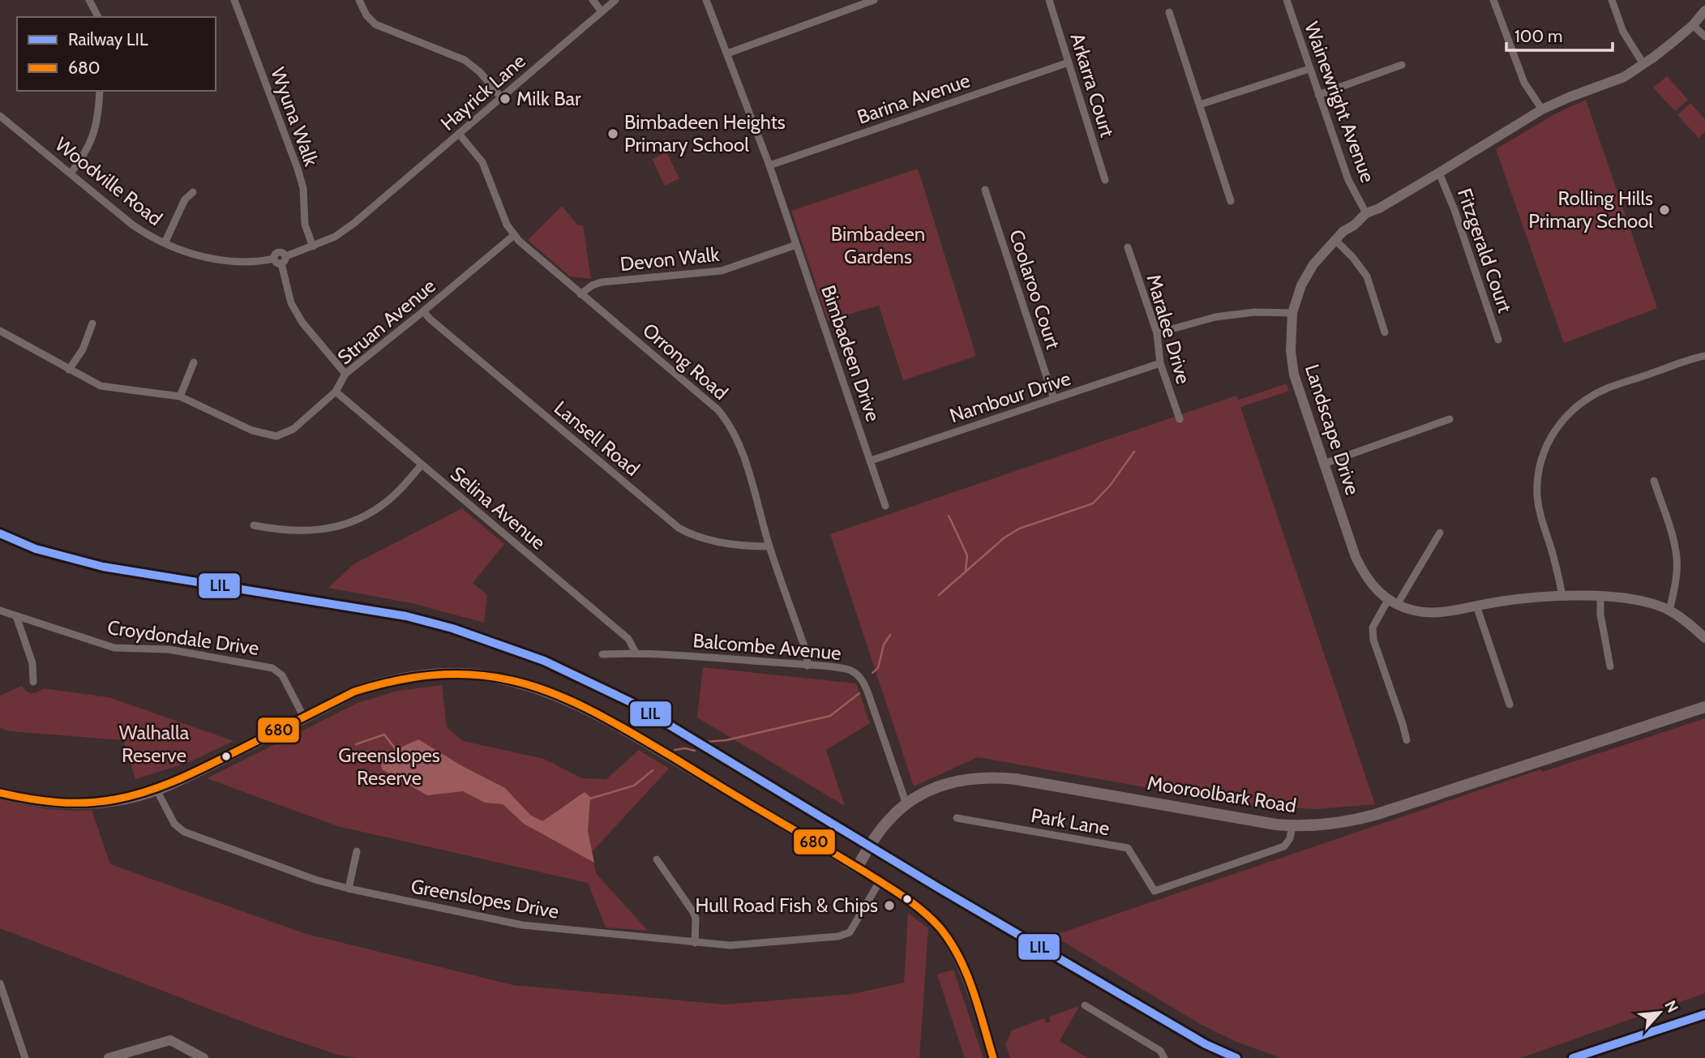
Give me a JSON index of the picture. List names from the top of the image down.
{
  "streets": {
    "main road": ["Mooroolbark Road"],
    "street": [
      "Arkarra Court",
      "Hayrick Lane",
      "Barina Avenue",
      "Wainewright Avenue",
      "Wyuna Walk",
      "Woodville Road",
      "Fitzgerald Court",
      "Devon Walk",
      "Coolaroo Court",
      "Struan Avenue",
      "Maralee Drive",
      "Bimbadeen Drive",
      "Orrong Road",
      "Nambour Drive",
      "Landscape Drive",
      "Lansell Road",
      "Selina Avenue",
      "Croydondale Drive",
      "Balcombe Avenue",
      "Park Lane",
      "Greenslopes Drive"
    ]
  },
  "crossings": [
    ["Arkarra Court", "Barina Avenue"],
    ["Hayrick Lane", "Wyuna Walk"],
    ["Hayrick Lane", "Orrong Road"],
    ["Barina Avenue", "Bimbadeen Drive"],
    ["Wainewright Avenue", "Landscape Drive"],
    ["Fitzgerald Court", "Landscape Drive"],
    ["Devon Walk", "Bimbadeen Drive"],
    ["Devon Walk", "Orrong Road"],
    ["Coolaroo Court", "Nambour Drive"],
    ["Struan Avenue", "Orrong Road"],
    ["Struan Avenue", "Lansell Road"],
    ["Struan Avenue", "Selina Avenue"],
    ["Maralee Drive", "Nambour Drive"],
    ["Bimbadeen Drive", "Nambour Drive"],
    ["Orrong Road", "Lansell Road"],
    ["Orrong Road", "Balcombe Avenue"],
    ["Selina Avenue", "Balcombe Avenue"],
    ["Balcombe Avenue", "Mooroolbark Road"],
    ["Mooroolbark Road", "Park Lane"]
  ],
  "parks": ["Bimbadeen Gardens", "Walhalla Reserve", "Greenslopes Reserve"],
  "places": [
    "Milk Bar",
    "Bimbadeen Heights Primary School",
    "Rolling Hills Primary School",
    "Hull Road Fish & Chips"
  ],
  "lines": ["rail line LIL", "transit line 680"],
  "legend": ["Railway LIL", "680"],
  "scale_bar": "100 m",
  "north": "top right"
}
